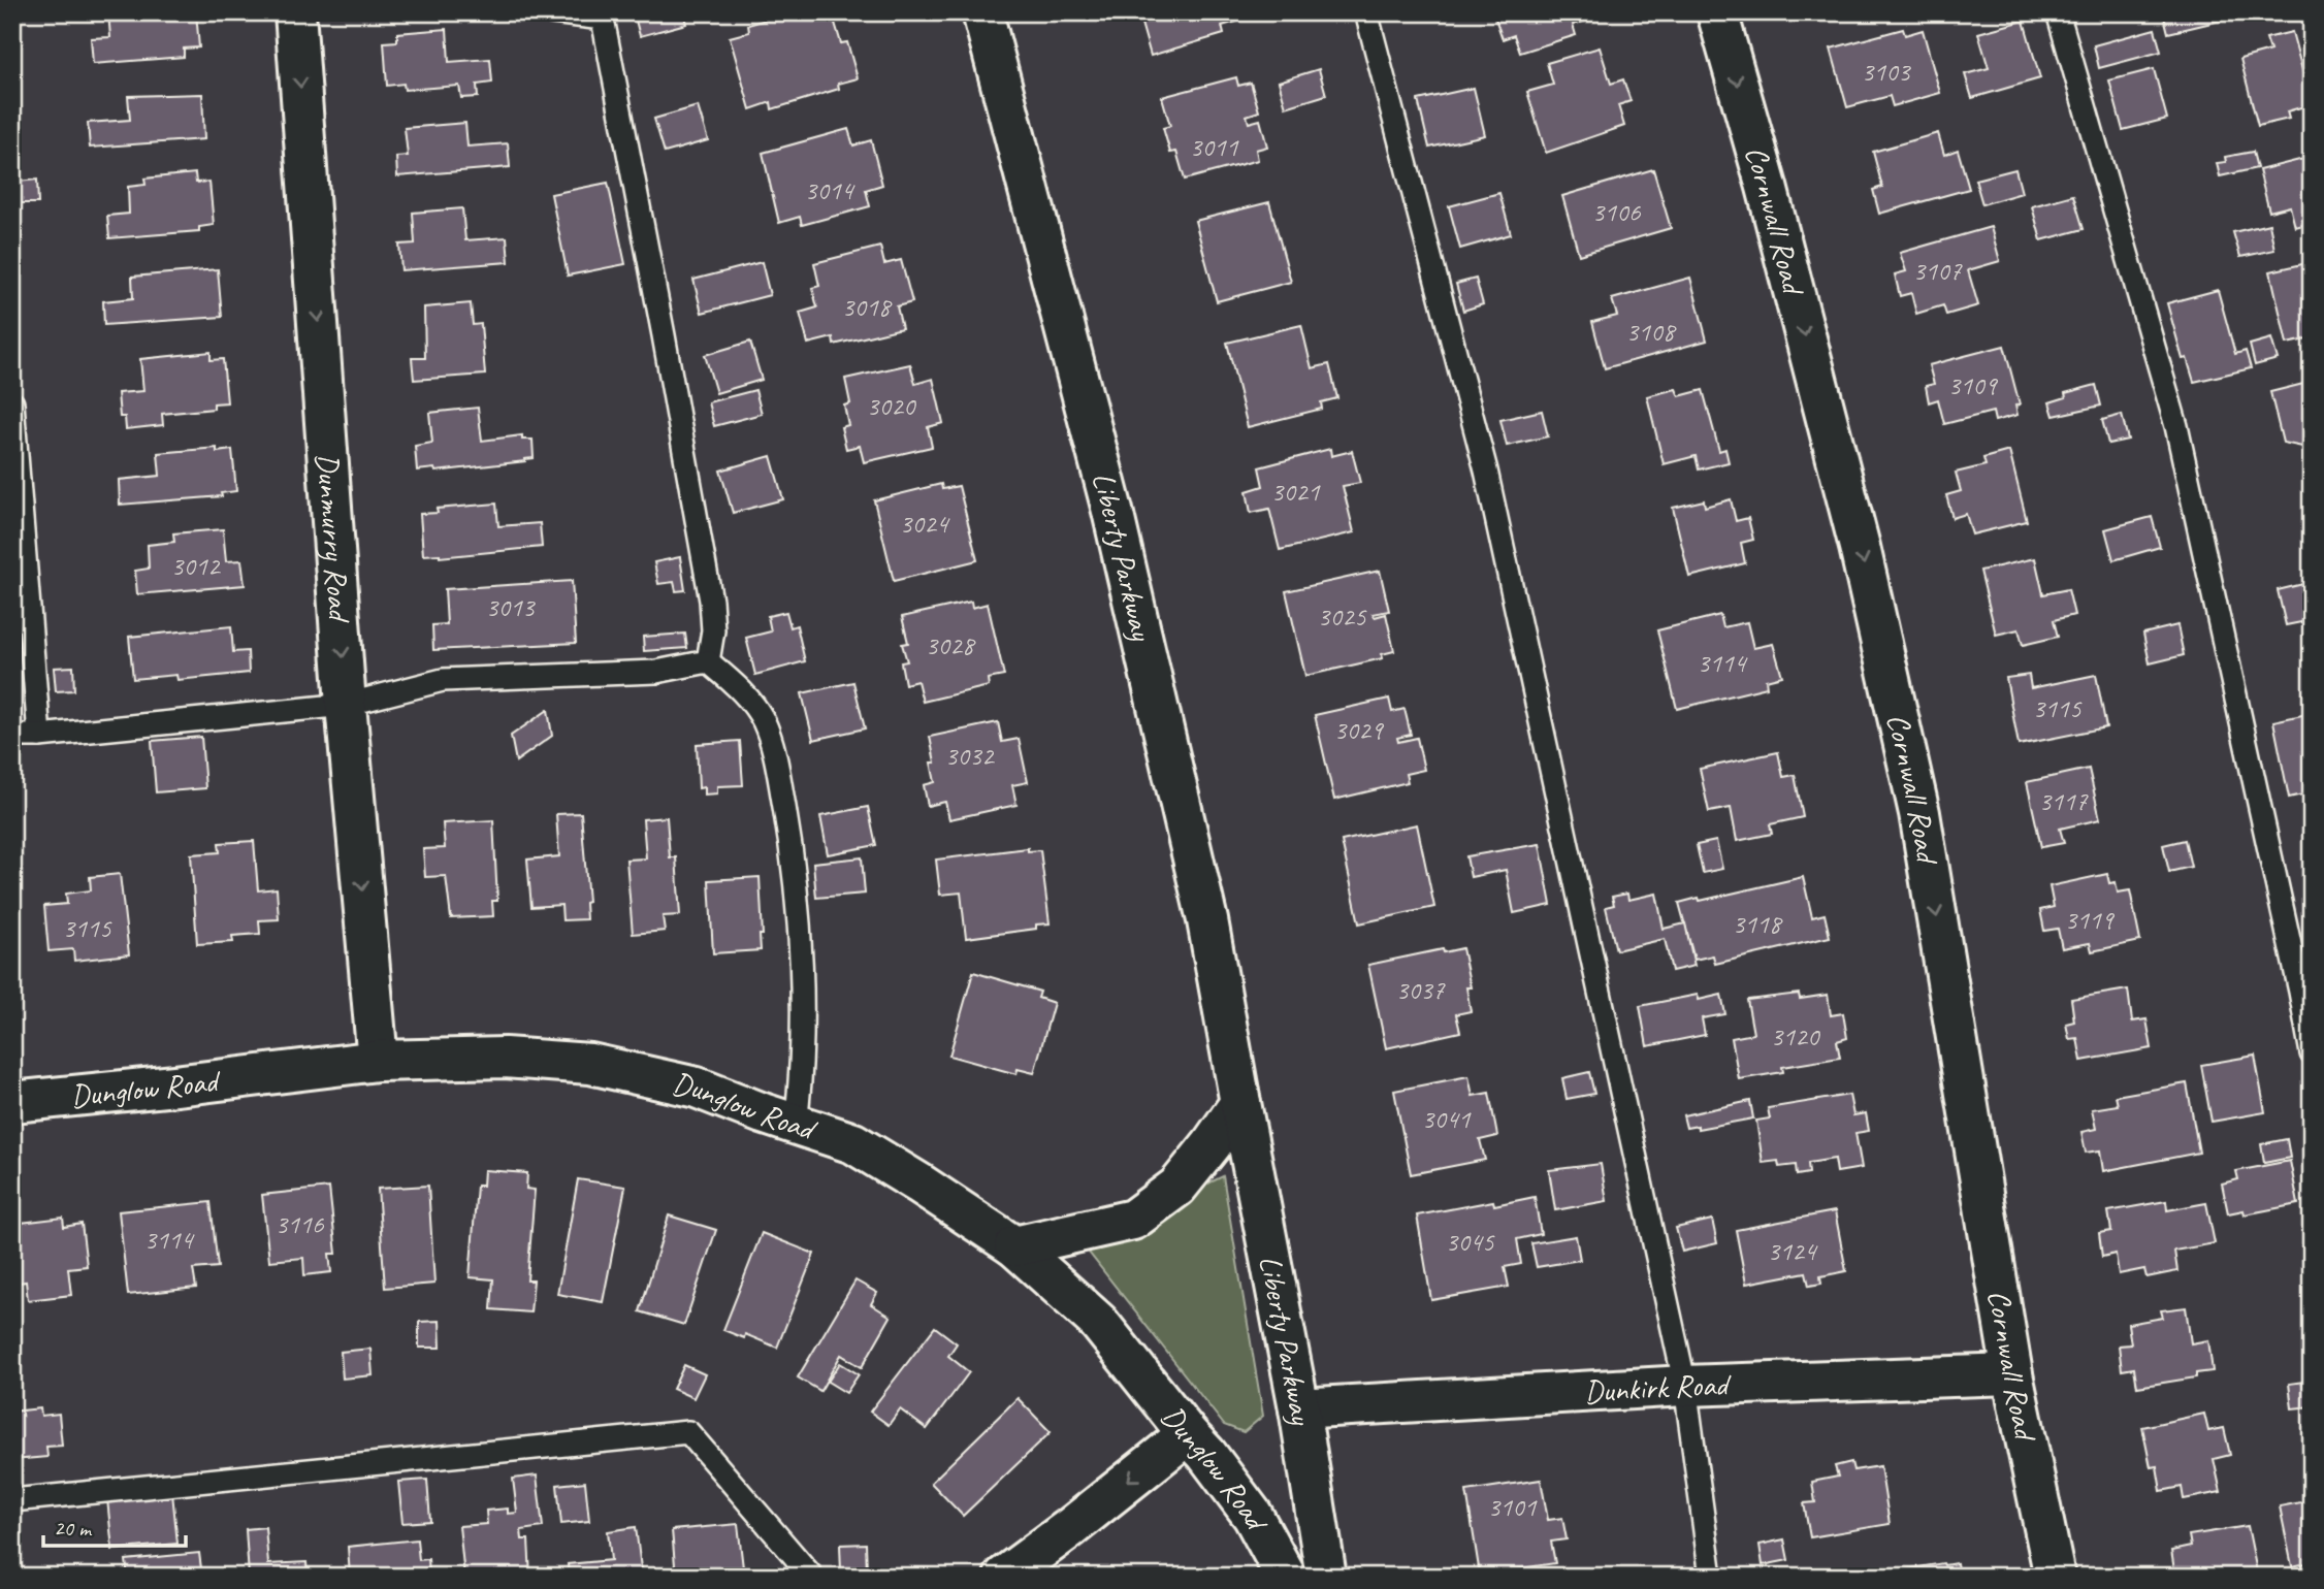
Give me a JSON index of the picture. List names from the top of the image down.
{
  "streets": {
    "street": [
      "Cornwall Road",
      "Dunmurry Road",
      "Liberty Parkway",
      "Dunglow Road",
      "Dunkirk Road"
    ]
  },
  "crossings": [
    ["Cornwall Road", "Dunkirk Road"],
    ["Dunmurry Road", "Dunglow Road"],
    ["Liberty Parkway", "Dunkirk Road"]
  ],
  "one_way": ["Cornwall Road", "Dunmurry Road"],
  "house_numbers": [
    "3103",
    "3011",
    "3014",
    "3106",
    "3107",
    "3018",
    "3108",
    "3109",
    "3020",
    "3021",
    "3024",
    "3012",
    "3013",
    "3025",
    "3028",
    "3114",
    "3115",
    "3029",
    "3032",
    "3117",
    "3119",
    "3118",
    "3115",
    "3037",
    "3120",
    "3041",
    "3116",
    "3114",
    "3045",
    "3124",
    "3101"
  ],
  "scale_bar": "20 m"
}
